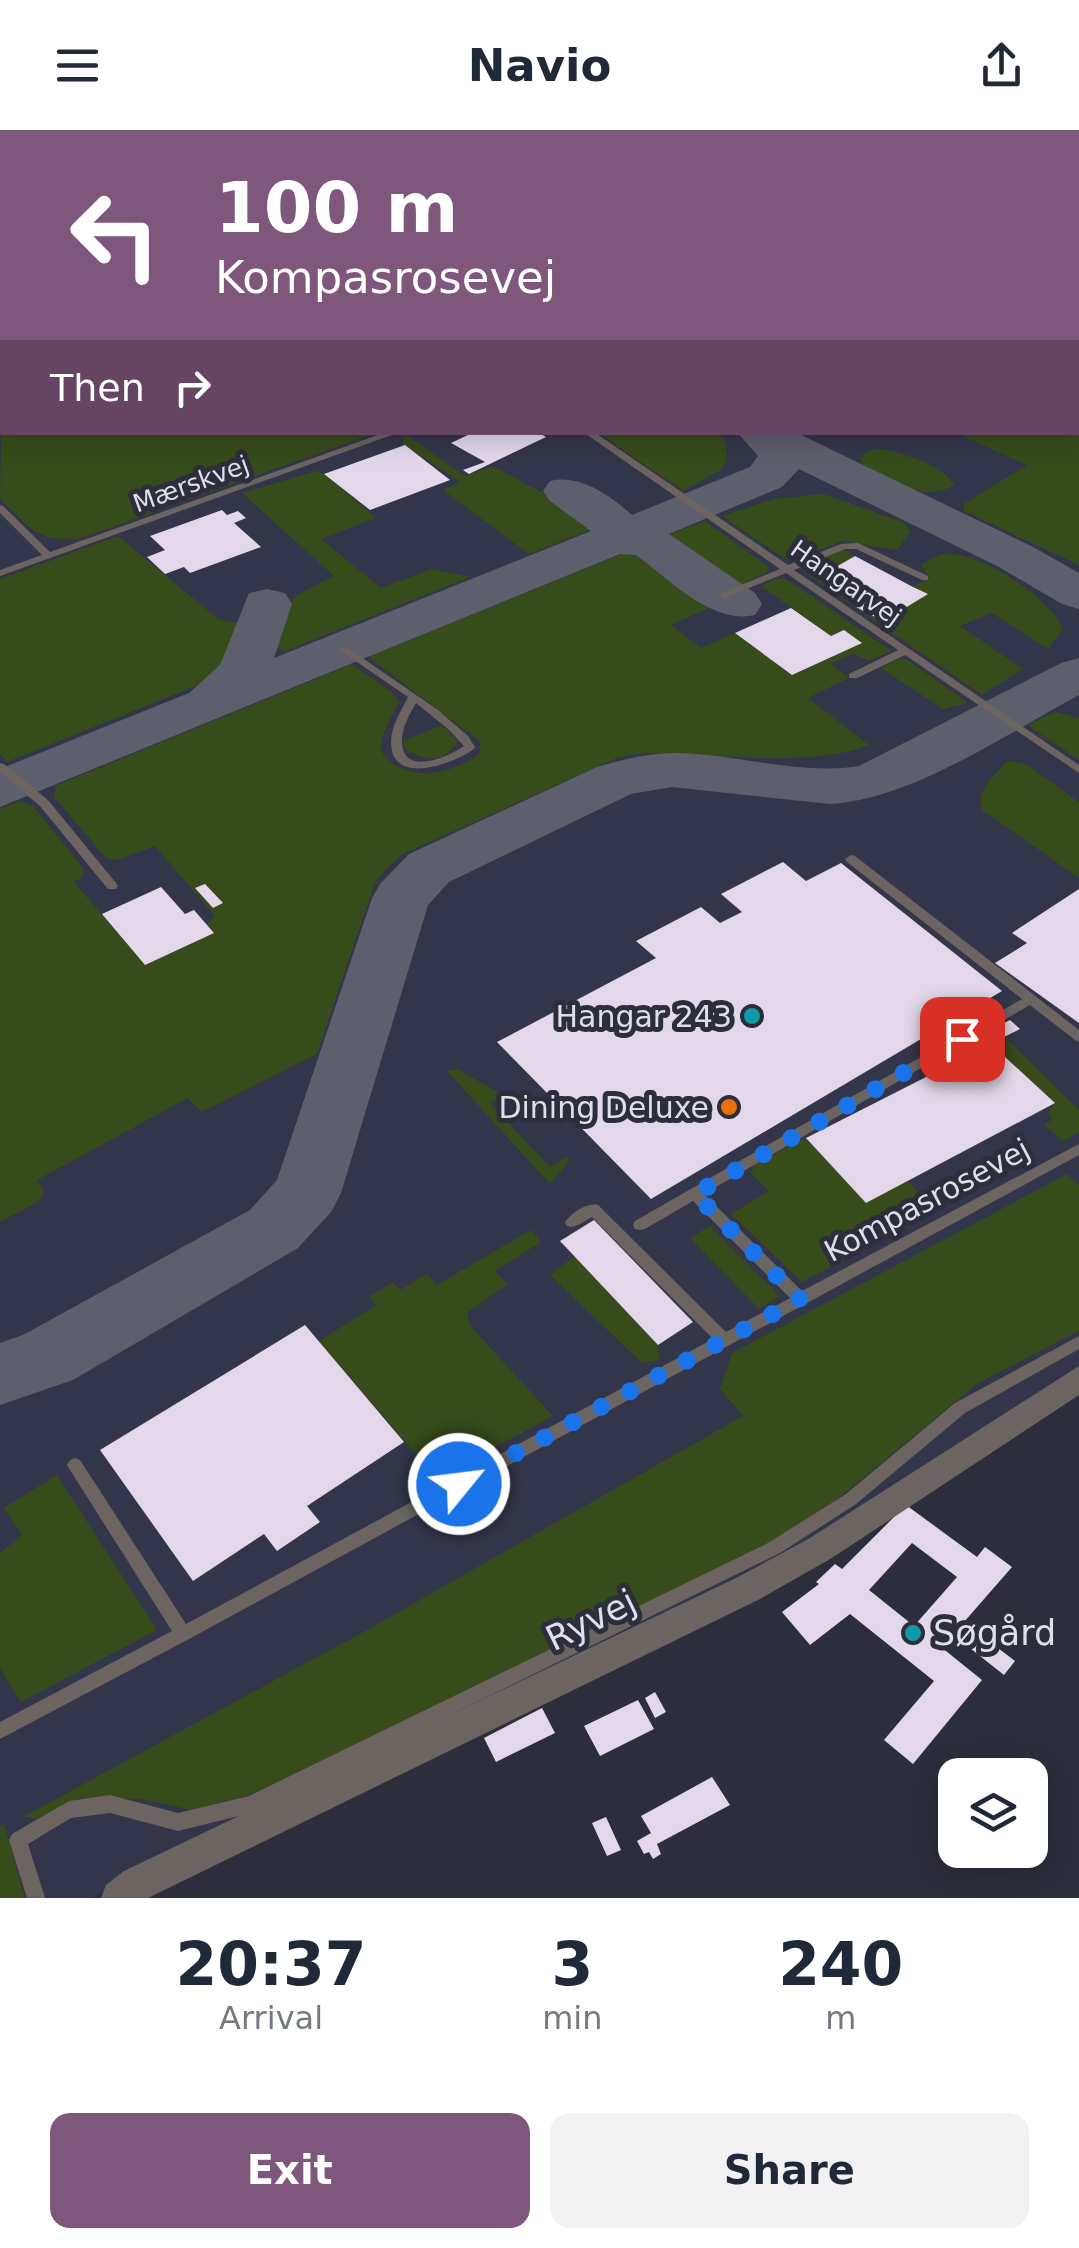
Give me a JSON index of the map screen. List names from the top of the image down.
{
  "streets": {
    "street": ["Ryvej"],
    "lane": ["Mærskvej", "Hangarvej", "Kompasrosevej"]
  },
  "places": ["Hangar 243", "Dining Deluxe", "Søgård"],
  "page": {
    "header": "Navio",
    "turn": ["100 m", "Kompasrosevej"],
    "then": "Then",
    "eta": [
      "20:37",
      "Arrival",
      "3",
      "min",
      "240",
      "m"
    ],
    "buttons": ["Exit", "Share"]
  }
}
